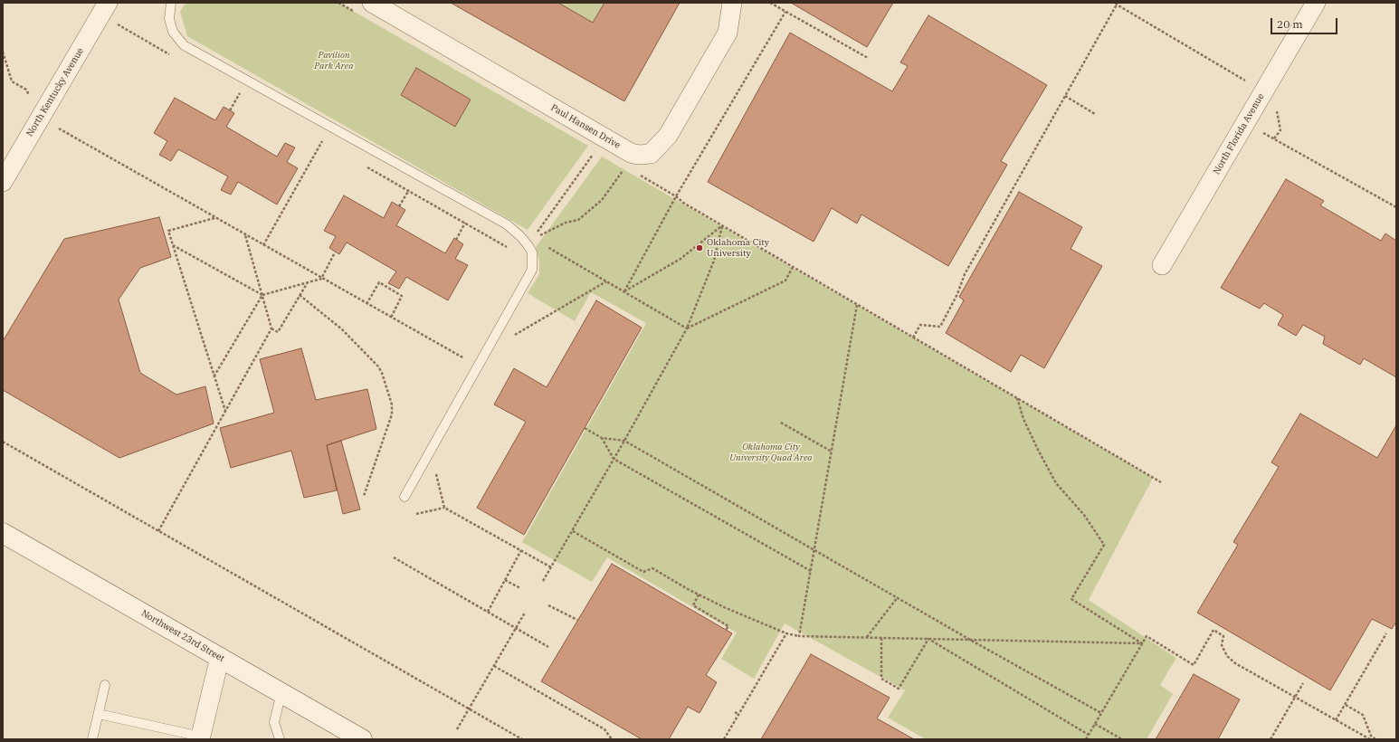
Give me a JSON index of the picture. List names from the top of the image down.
{
  "streets": {
    "main road": ["Northwest 23rd Street"],
    "street": ["North Kentucky Avenue", "Paul Hansen Drive", "North Florida Avenue"]
  },
  "parks": ["Pavilion Park Area", "Oklahoma City University Quad Area"],
  "places": ["Oklahoma City University"],
  "scale_bar": "20 m"
}
